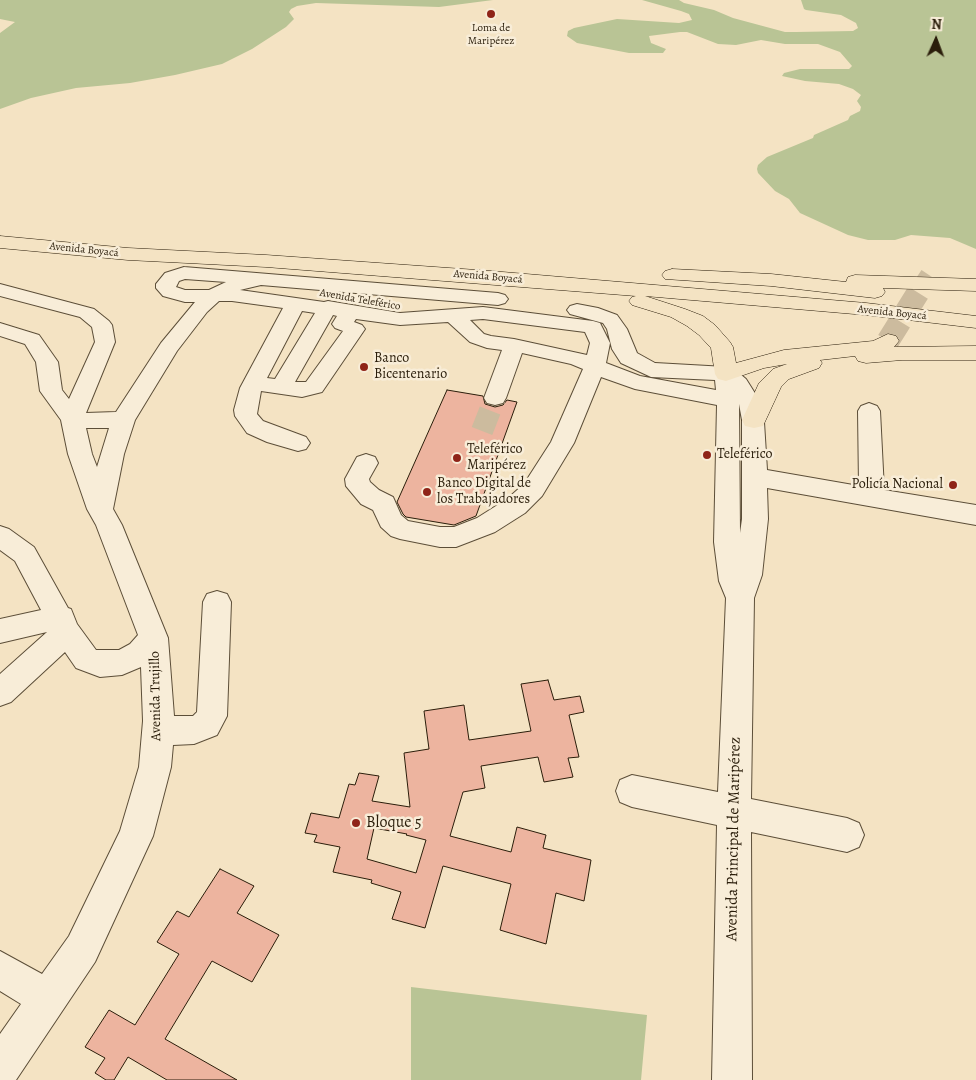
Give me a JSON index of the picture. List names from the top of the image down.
{
  "streets": {
    "highway": ["Avenida Boyacá"],
    "street": ["Avenida Teleférico", "Avenida Trujillo", "Avenida Principal de Maripérez"]
  },
  "crossings": [
    ["Avenida Teleférico", "Avenida Principal de Maripérez"]
  ],
  "places": [
    "Loma de Maripérez",
    "Banco Bicentenario",
    "Teleférico",
    "Teleférico Maripérez",
    "Policía Nacional",
    "Banco Digital de los Trabajadores",
    "Bloque 5"
  ],
  "north": "top"
}
